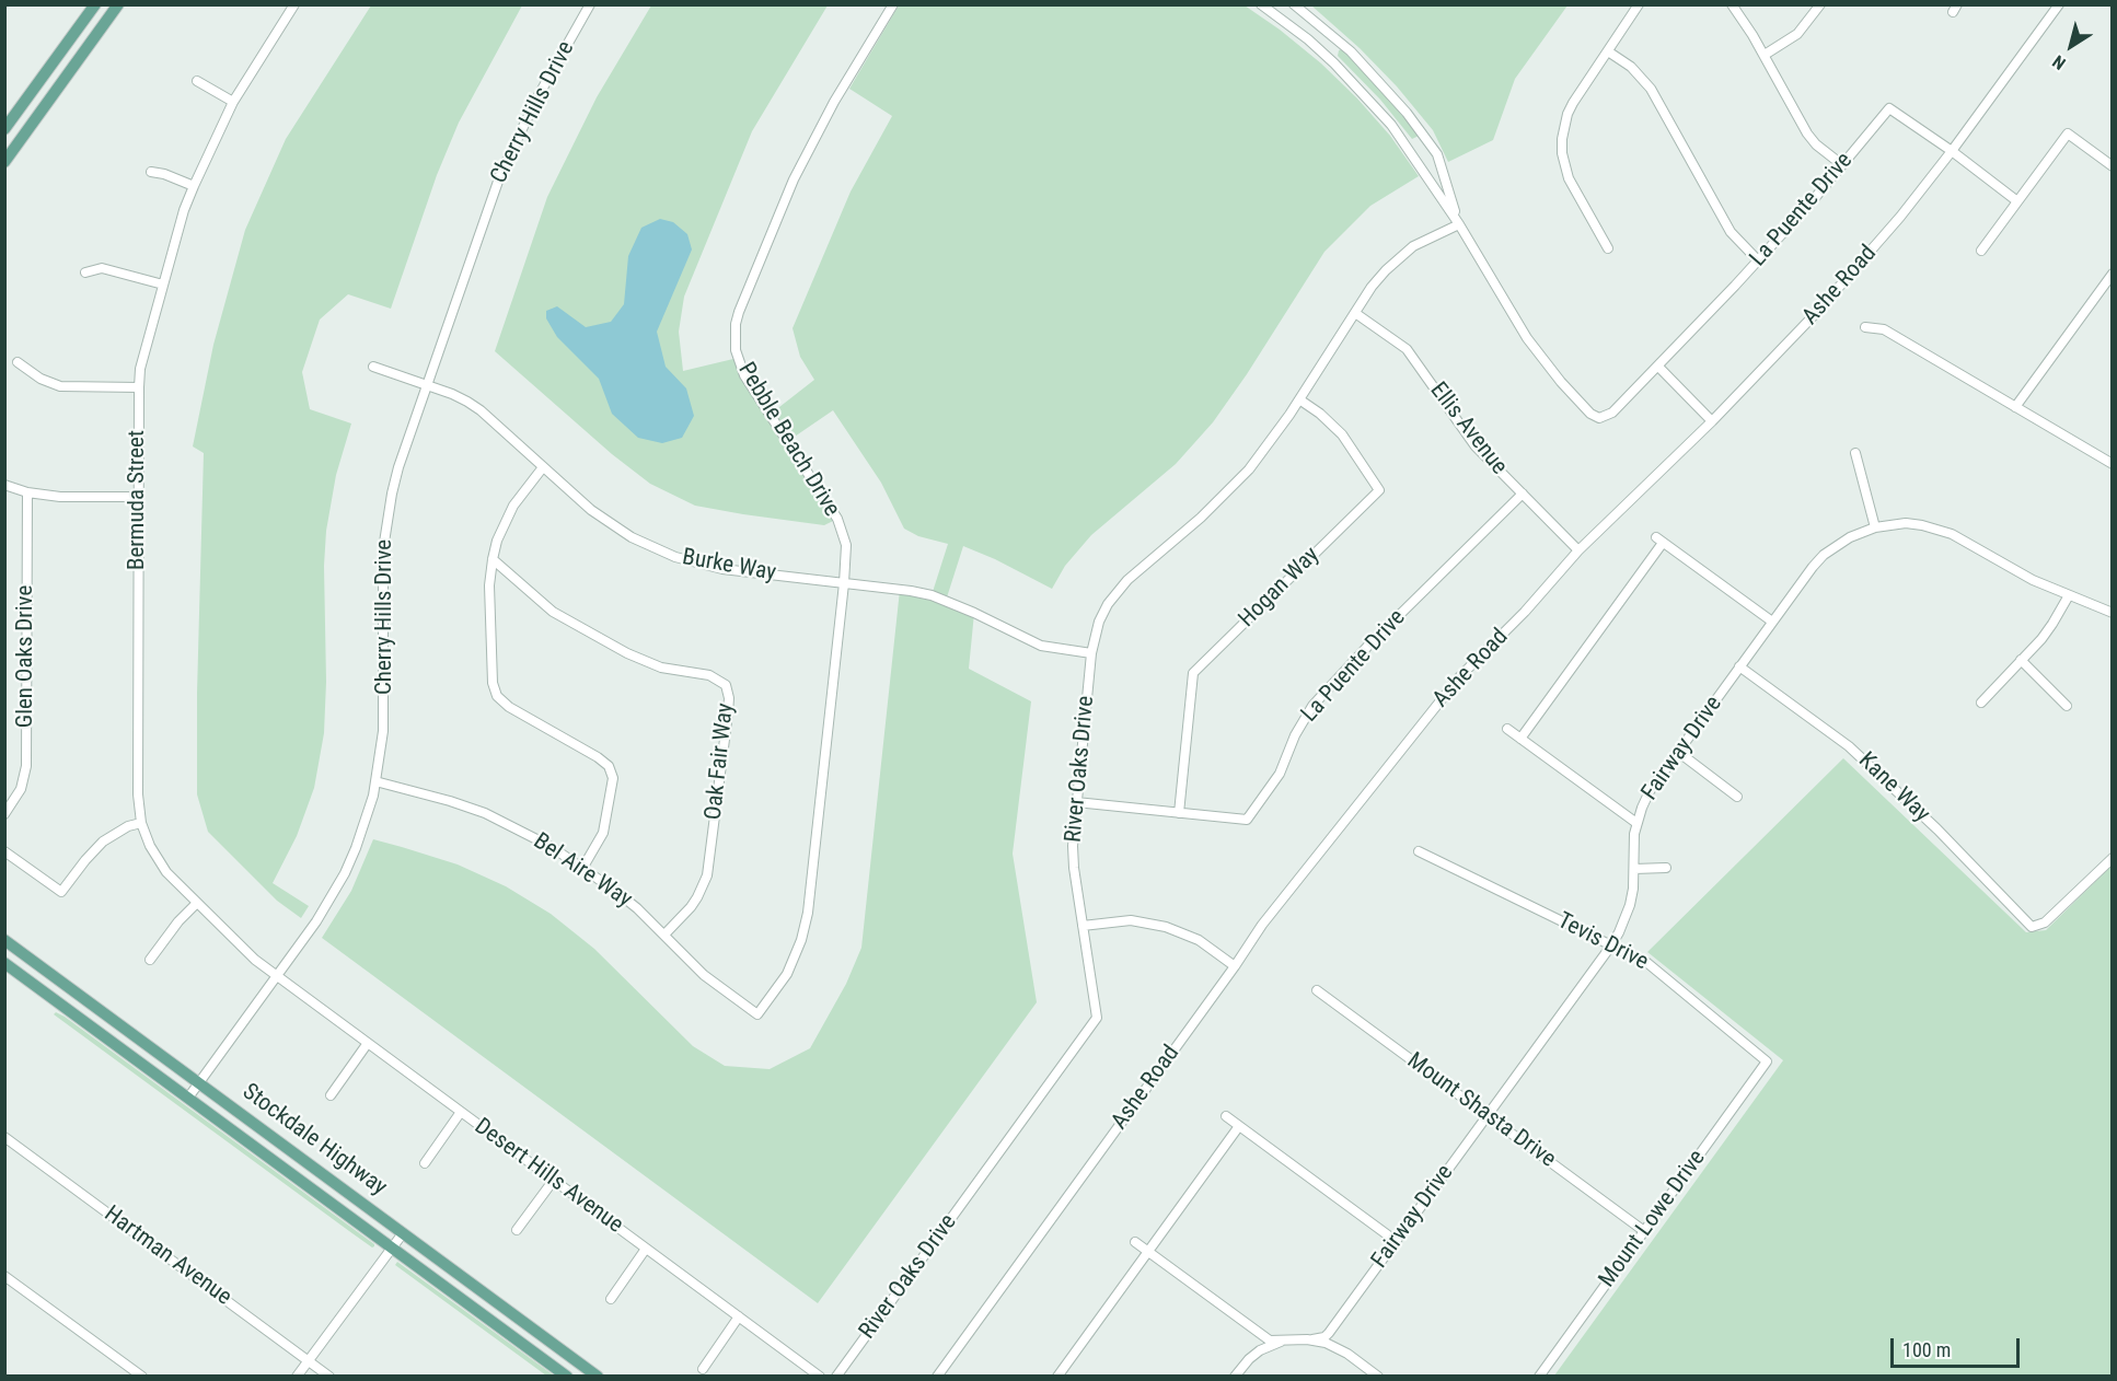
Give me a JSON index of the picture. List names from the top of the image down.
{
  "streets": {
    "main road": ["Stockdale Highway"],
    "street": [
      "Cherry Hills Drive",
      "La Puente Drive",
      "Ashe Road",
      "Ellis Avenue",
      "Pebble Beach Drive",
      "Bermuda Street",
      "Burke Way",
      "Hogan Way",
      "Glen Oaks Drive",
      "Fairway Drive",
      "Oak Fair Way",
      "River Oaks Drive",
      "Kane Way",
      "Bel Aire Way",
      "Tevis Drive",
      "Mount Shasta Drive",
      "Desert Hills Avenue",
      "Mount Lowe Drive",
      "Hartman Avenue"
    ]
  },
  "crossings": [
    ["Cherry Hills Drive", "Bermuda Street"],
    ["Cherry Hills Drive", "Burke Way"],
    ["Cherry Hills Drive", "Bel Aire Way"],
    ["Cherry Hills Drive", "Stockdale Highway"],
    ["Cherry Hills Drive", "Desert Hills Avenue"],
    ["La Puente Drive", "Ashe Road"],
    ["La Puente Drive", "Ellis Avenue"],
    ["La Puente Drive", "Hogan Way"],
    ["La Puente Drive", "River Oaks Drive"],
    ["Ashe Road", "Ellis Avenue"],
    ["Ellis Avenue", "River Oaks Drive"],
    ["Pebble Beach Drive", "Burke Way"],
    ["Pebble Beach Drive", "Bel Aire Way"],
    ["Bermuda Street", "Desert Hills Avenue"],
    ["Burke Way", "River Oaks Drive"],
    ["Hogan Way", "River Oaks Drive"],
    ["Fairway Drive", "Kane Way"],
    ["Fairway Drive", "Tevis Drive"],
    ["Fairway Drive", "Mount Shasta Drive"],
    ["Oak Fair Way", "Bel Aire Way"],
    ["Tevis Drive", "Mount Lowe Drive"],
    ["Mount Shasta Drive", "Mount Lowe Drive"]
  ],
  "scale_bar": "100 m",
  "north": "bottom left"
}
